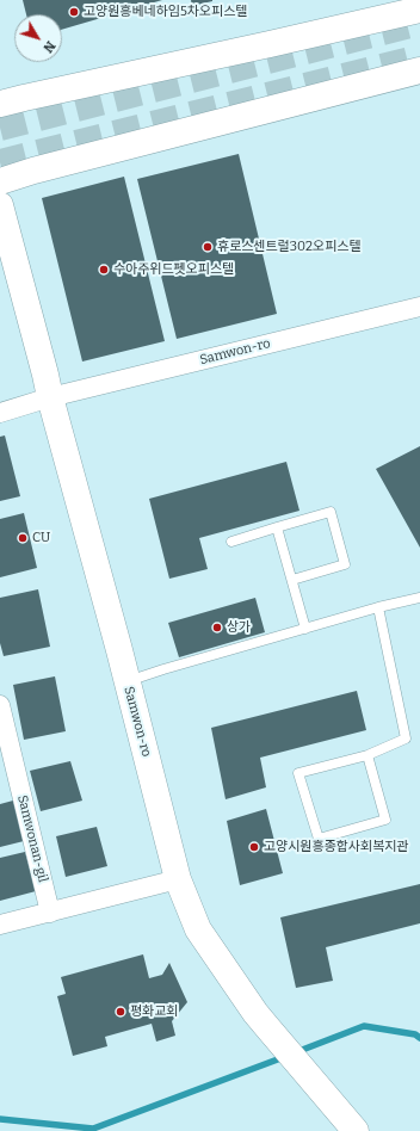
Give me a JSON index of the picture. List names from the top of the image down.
{
  "streets": {
    "main road": ["Samwon-ro"],
    "street": ["Samwonan-gil"]
  },
  "places": [
    "고양원흥베네하임5차오피스텔",
    "휴로스센트럴302오피스텔",
    "수아주위드펫오피스텔",
    "CU",
    "상가",
    "고양시원흥종합사회복지관",
    "평화교회"
  ],
  "north": "bottom right"
}
